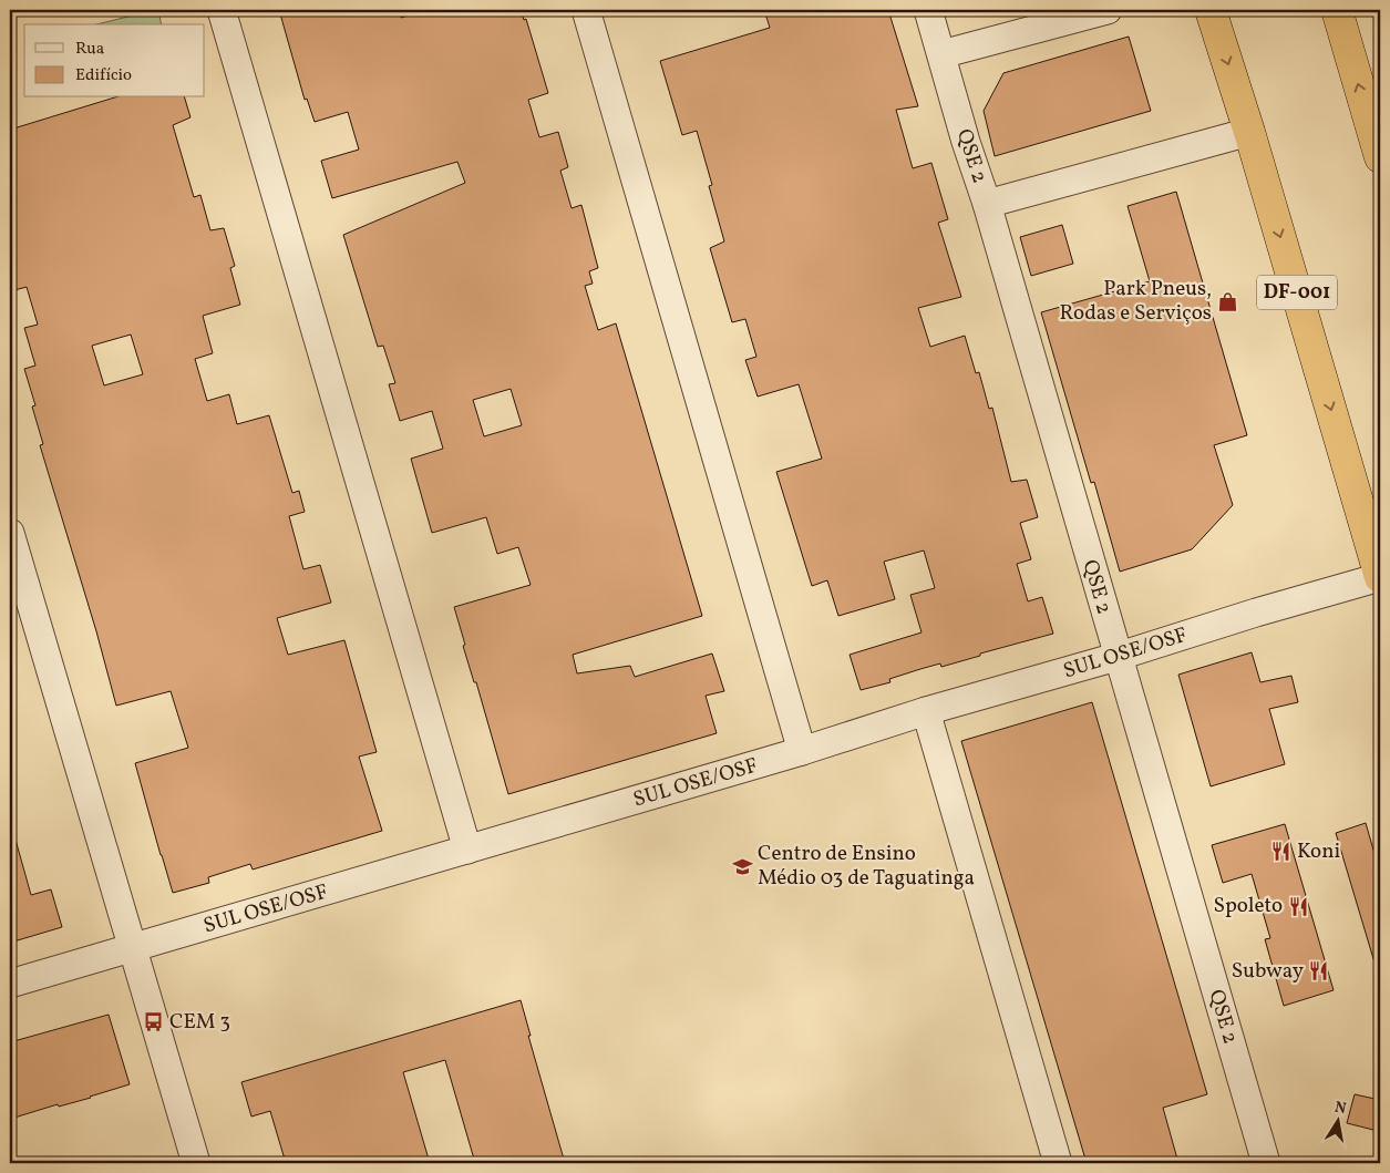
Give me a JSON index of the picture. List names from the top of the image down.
{
  "streets": {
    "highway": ["DF-001"],
    "street": ["QSE 2", "SUL OSE/OSF"]
  },
  "crossings": [
    ["QSE 2", "SUL OSE/OSF"],
    ["DF-001", "SUL OSE/OSF"]
  ],
  "places": {
    "shop": ["Park Pneus, Rodas e Serviços"],
    "restaurant": ["Koni", "Spoleto", "Subway"],
    "school or university": ["Centro de Ensino Médio 03 de Taguatinga"],
    "bus stop": ["CEM 3"]
  },
  "legend": ["Rua", "Edifício"],
  "north": "top"
}
